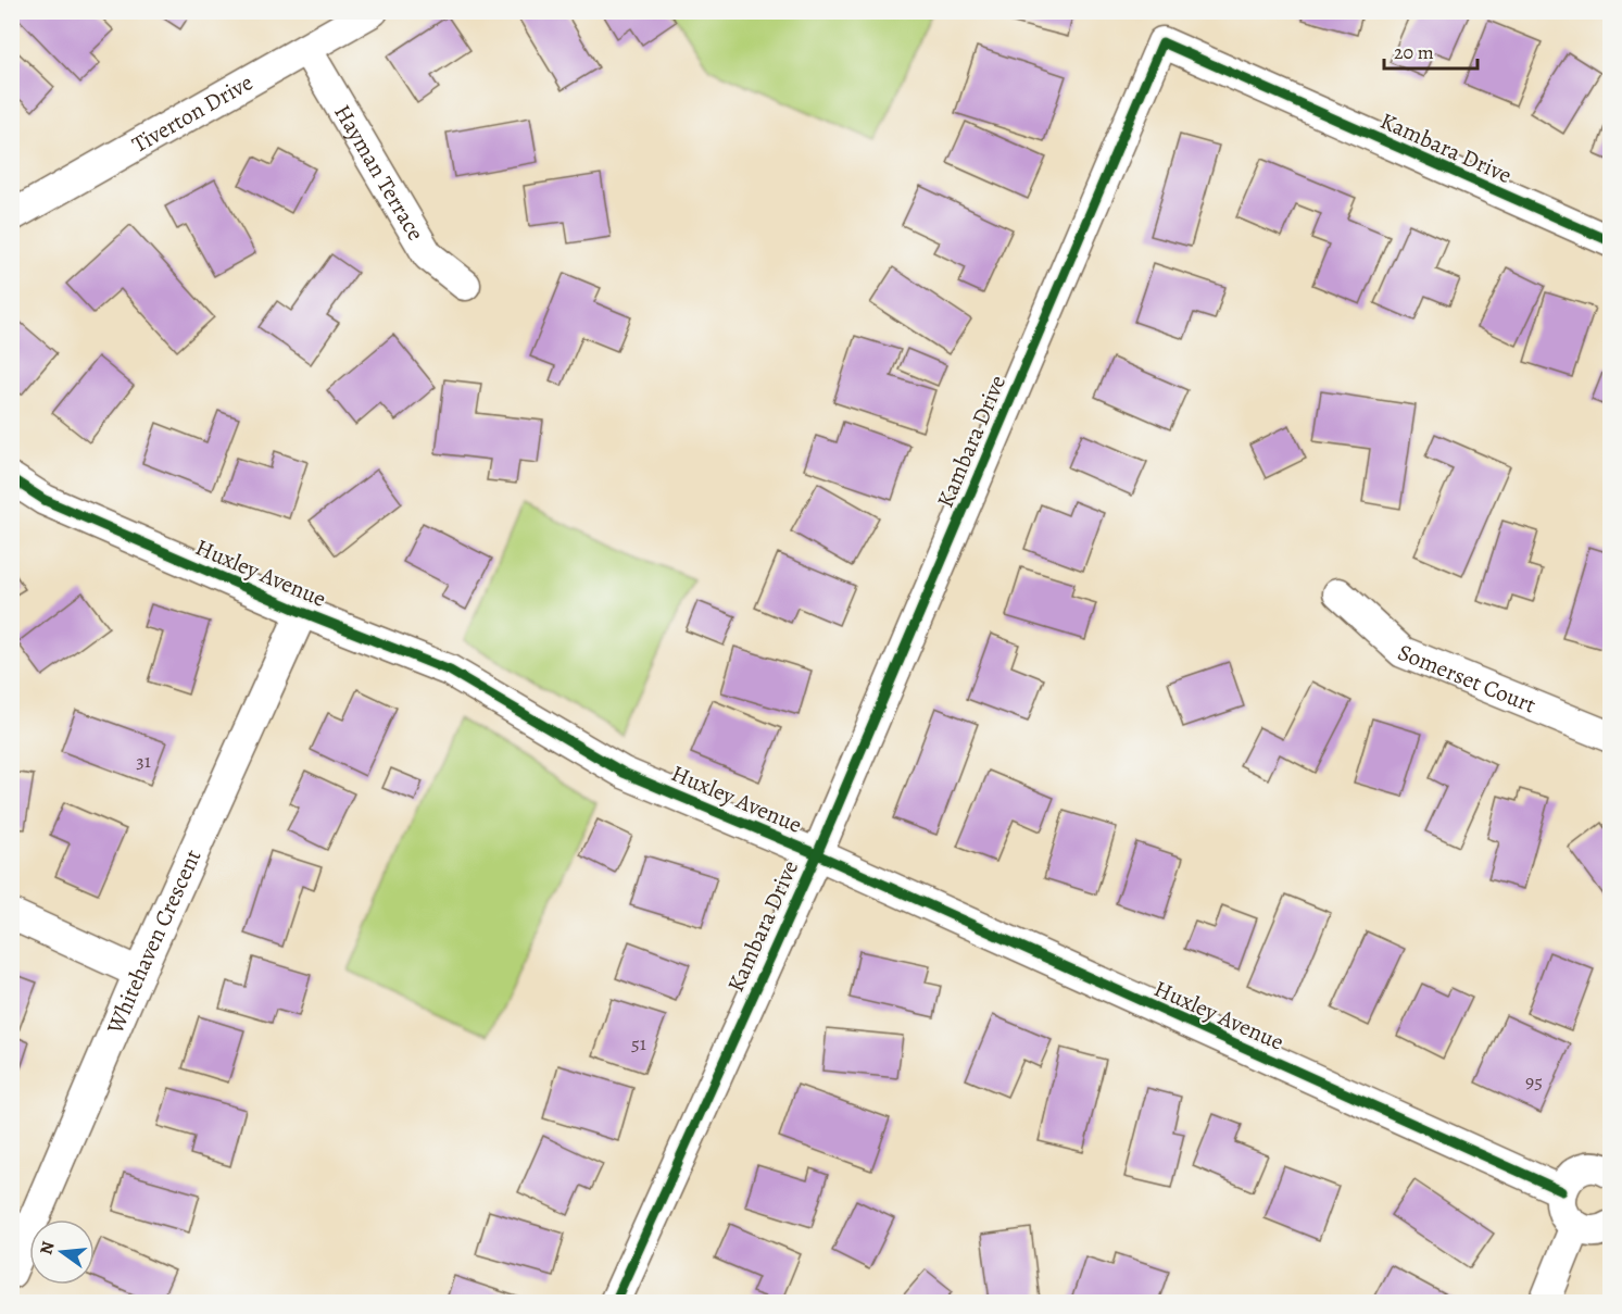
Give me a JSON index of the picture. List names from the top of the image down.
{
  "streets": {
    "street": [
      "Tiverton Drive",
      "Kambara Drive",
      "Hayman Terrace",
      "Huxley Avenue",
      "Somerset Court",
      "Whitehaven Crescent"
    ]
  },
  "crossings": [
    ["Tiverton Drive", "Hayman Terrace"],
    ["Kambara Drive", "Huxley Avenue"],
    ["Huxley Avenue", "Whitehaven Crescent"]
  ],
  "house_numbers": ["31", "51", "95"],
  "scale_bar": "20 m",
  "north": "left"
}
